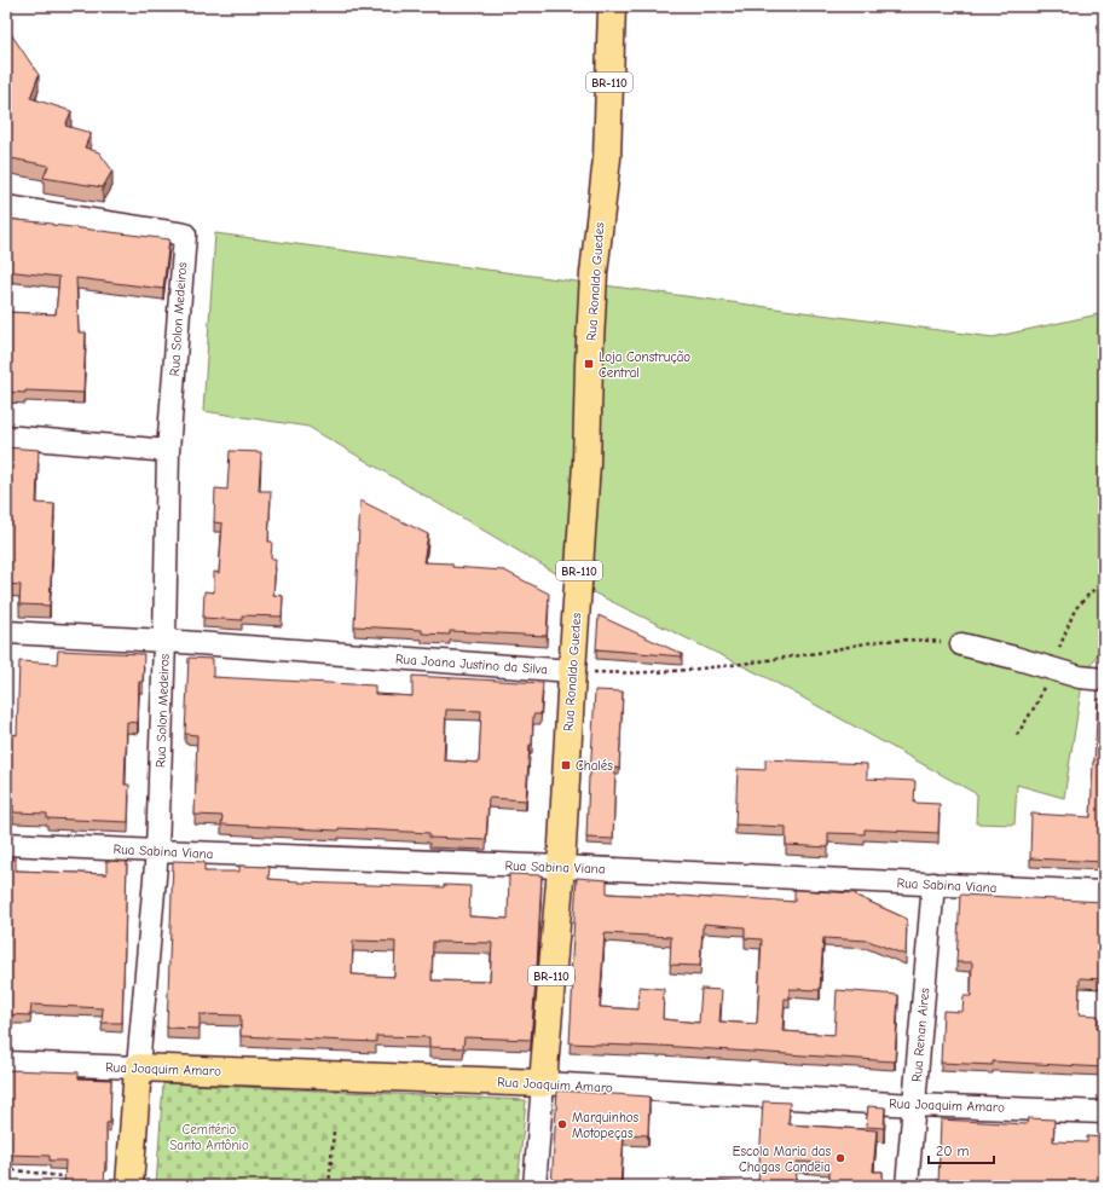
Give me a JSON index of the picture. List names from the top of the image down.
{
  "streets": {
    "main road": [
      "BR-110",
      "Rua Ronaldo Guedes",
      "Rua Solon Medeiros",
      "Rua Joaquim Amaro"
    ],
    "street": ["Rua Joana Justino da Silva", "Rua Sabina Viana", "Rua Renan Aires"]
  },
  "crossings": [
    ["Rua Ronaldo Guedes", "Rua Joana Justino da Silva"],
    ["Rua Ronaldo Guedes", "Rua Sabina Viana"],
    ["Rua Ronaldo Guedes", "Rua Joaquim Amaro"],
    ["Rua Solon Medeiros", "Rua Joana Justino da Silva"],
    ["Rua Solon Medeiros", "Rua Sabina Viana"],
    ["Rua Solon Medeiros", "Rua Joaquim Amaro"],
    ["Rua Sabina Viana", "Rua Renan Aires"],
    ["Rua Renan Aires", "Rua Joaquim Amaro"]
  ],
  "parks": ["Cemitério Santo Antônio"],
  "places": {
    "transit": ["Loja Construção Central", "Chalés"],
    "other": ["Marquinhos Motopeças", "Escola Maria das Chagas Candeia"]
  },
  "scale_bar": "20 m"
}
